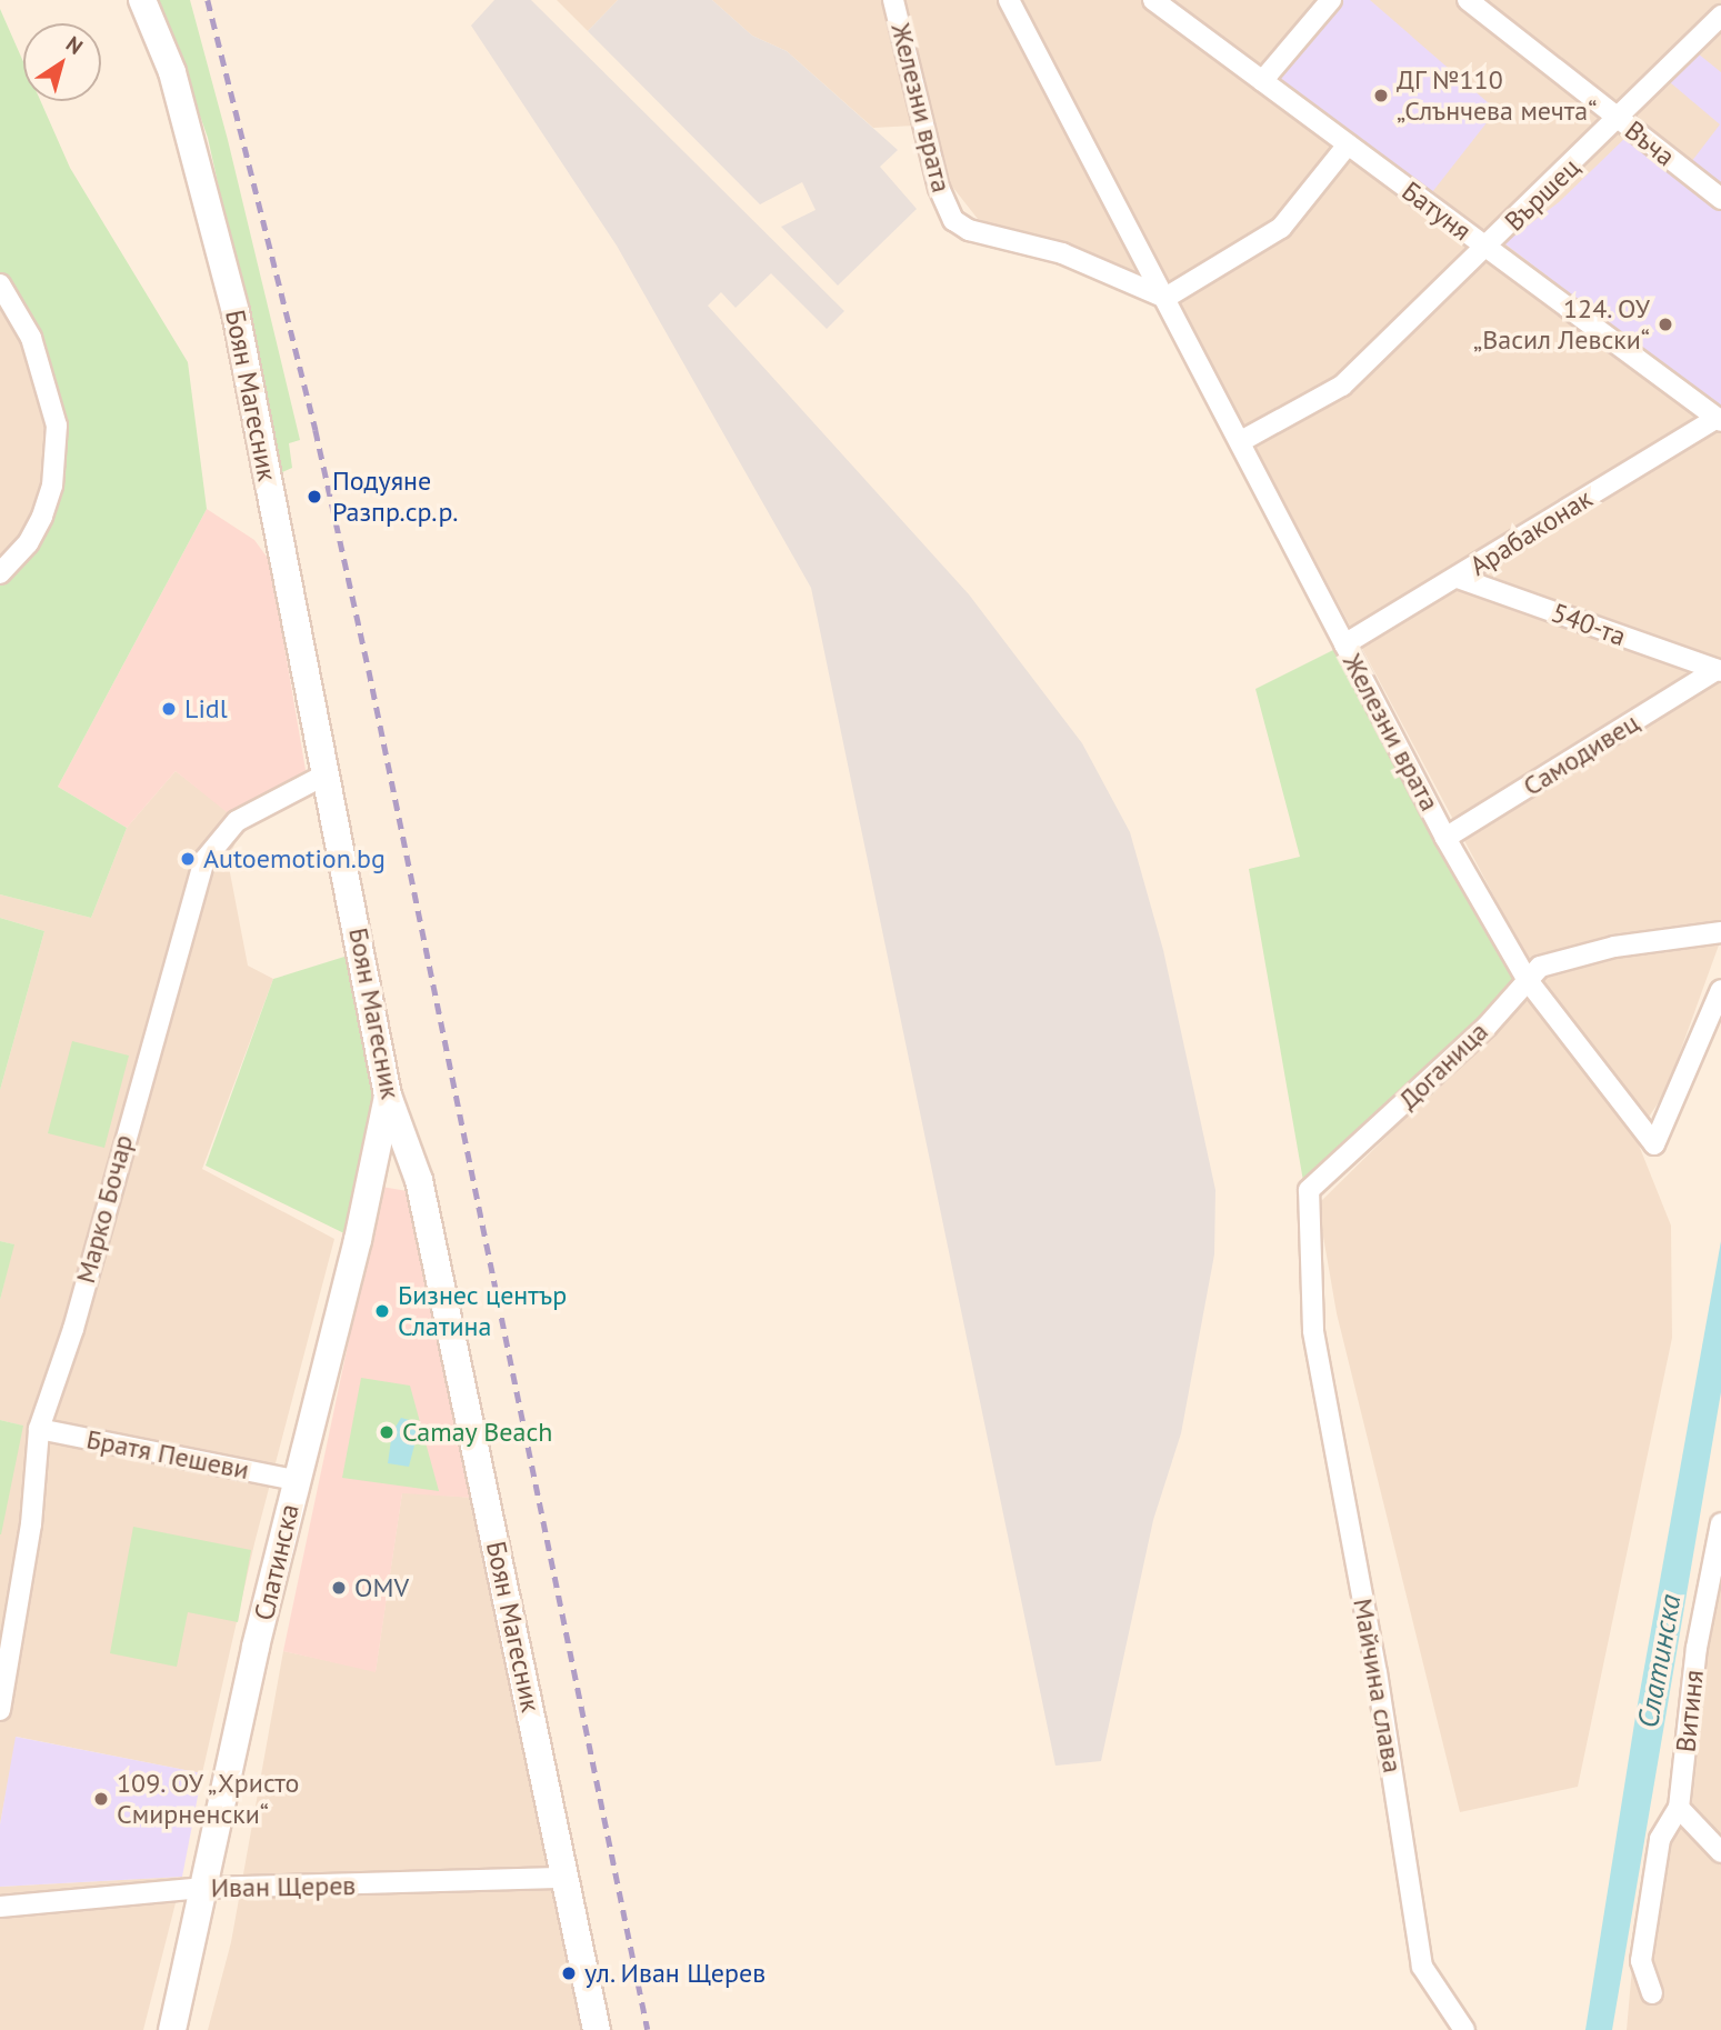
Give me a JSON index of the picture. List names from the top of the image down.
{
  "streets": {
    "street": [
      "Железни врата",
      "Въча",
      "Вършец",
      "Батуня",
      "Боян Магесник",
      "Арабаконак",
      "540-та",
      "Самодивец",
      "Доганица",
      "Марко Бочар",
      "Братя Пешеви",
      "Слатинска",
      "Майчина слава",
      "Витиня",
      "Иван Щерев"
    ]
  },
  "crossings": [
    ["Железни врата", "Вършец"],
    ["Железни врата", "Арабаконак"],
    ["Железни врата", "Самодивец"],
    ["Железни врата", "Доганица"],
    ["Въча", "Вършец"],
    ["Вършец", "Батуня"],
    ["Батуня", "Арабаконак"],
    ["Боян Магесник", "Марко Бочар"],
    ["Боян Магесник", "Слатинска"],
    ["Боян Магесник", "Иван Щерев"],
    ["Арабаконак", "540-та"],
    ["540-та", "Самодивец"],
    ["Доганица", "Майчина слава"],
    ["Марко Бочар", "Братя Пешеви"],
    ["Братя Пешеви", "Слатинска"],
    ["Слатинска", "Иван Щерев"]
  ],
  "water": ["Слатинска"],
  "places": [
    "ДГ №110 „Слънчева мечта“",
    "124. ОУ „Васил Левски“",
    "Подуяне Разпр.ср.р.",
    "Lidl",
    "Autoemotion.bg",
    "Бизнес център Слатина",
    "Camay Beach",
    "OMV",
    "109. ОУ „Христо Смирненски“",
    "ул. Иван Щерев"
  ],
  "north": "top right"
}
